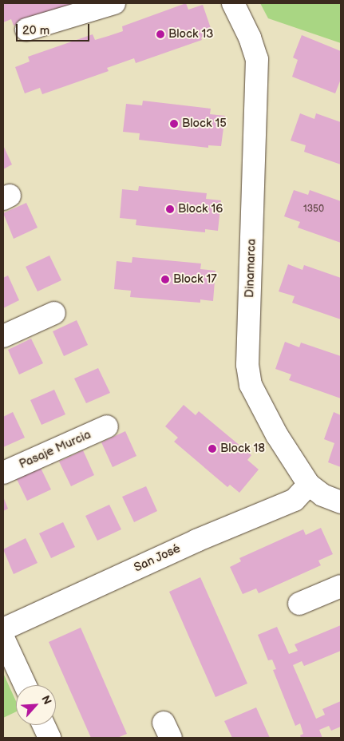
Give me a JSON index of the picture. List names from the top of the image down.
{
  "streets": {
    "street": ["Dinamarca", "Pasaje Murcia", "San José"]
  },
  "crossings": [
    ["Dinamarca", "San José"]
  ],
  "places": [
    "Block 13",
    "Block 15",
    "Block 16",
    "Block 17",
    "Block 18"
  ],
  "house_numbers": ["1350"],
  "scale_bar": "20 m",
  "north": "top right"
}
